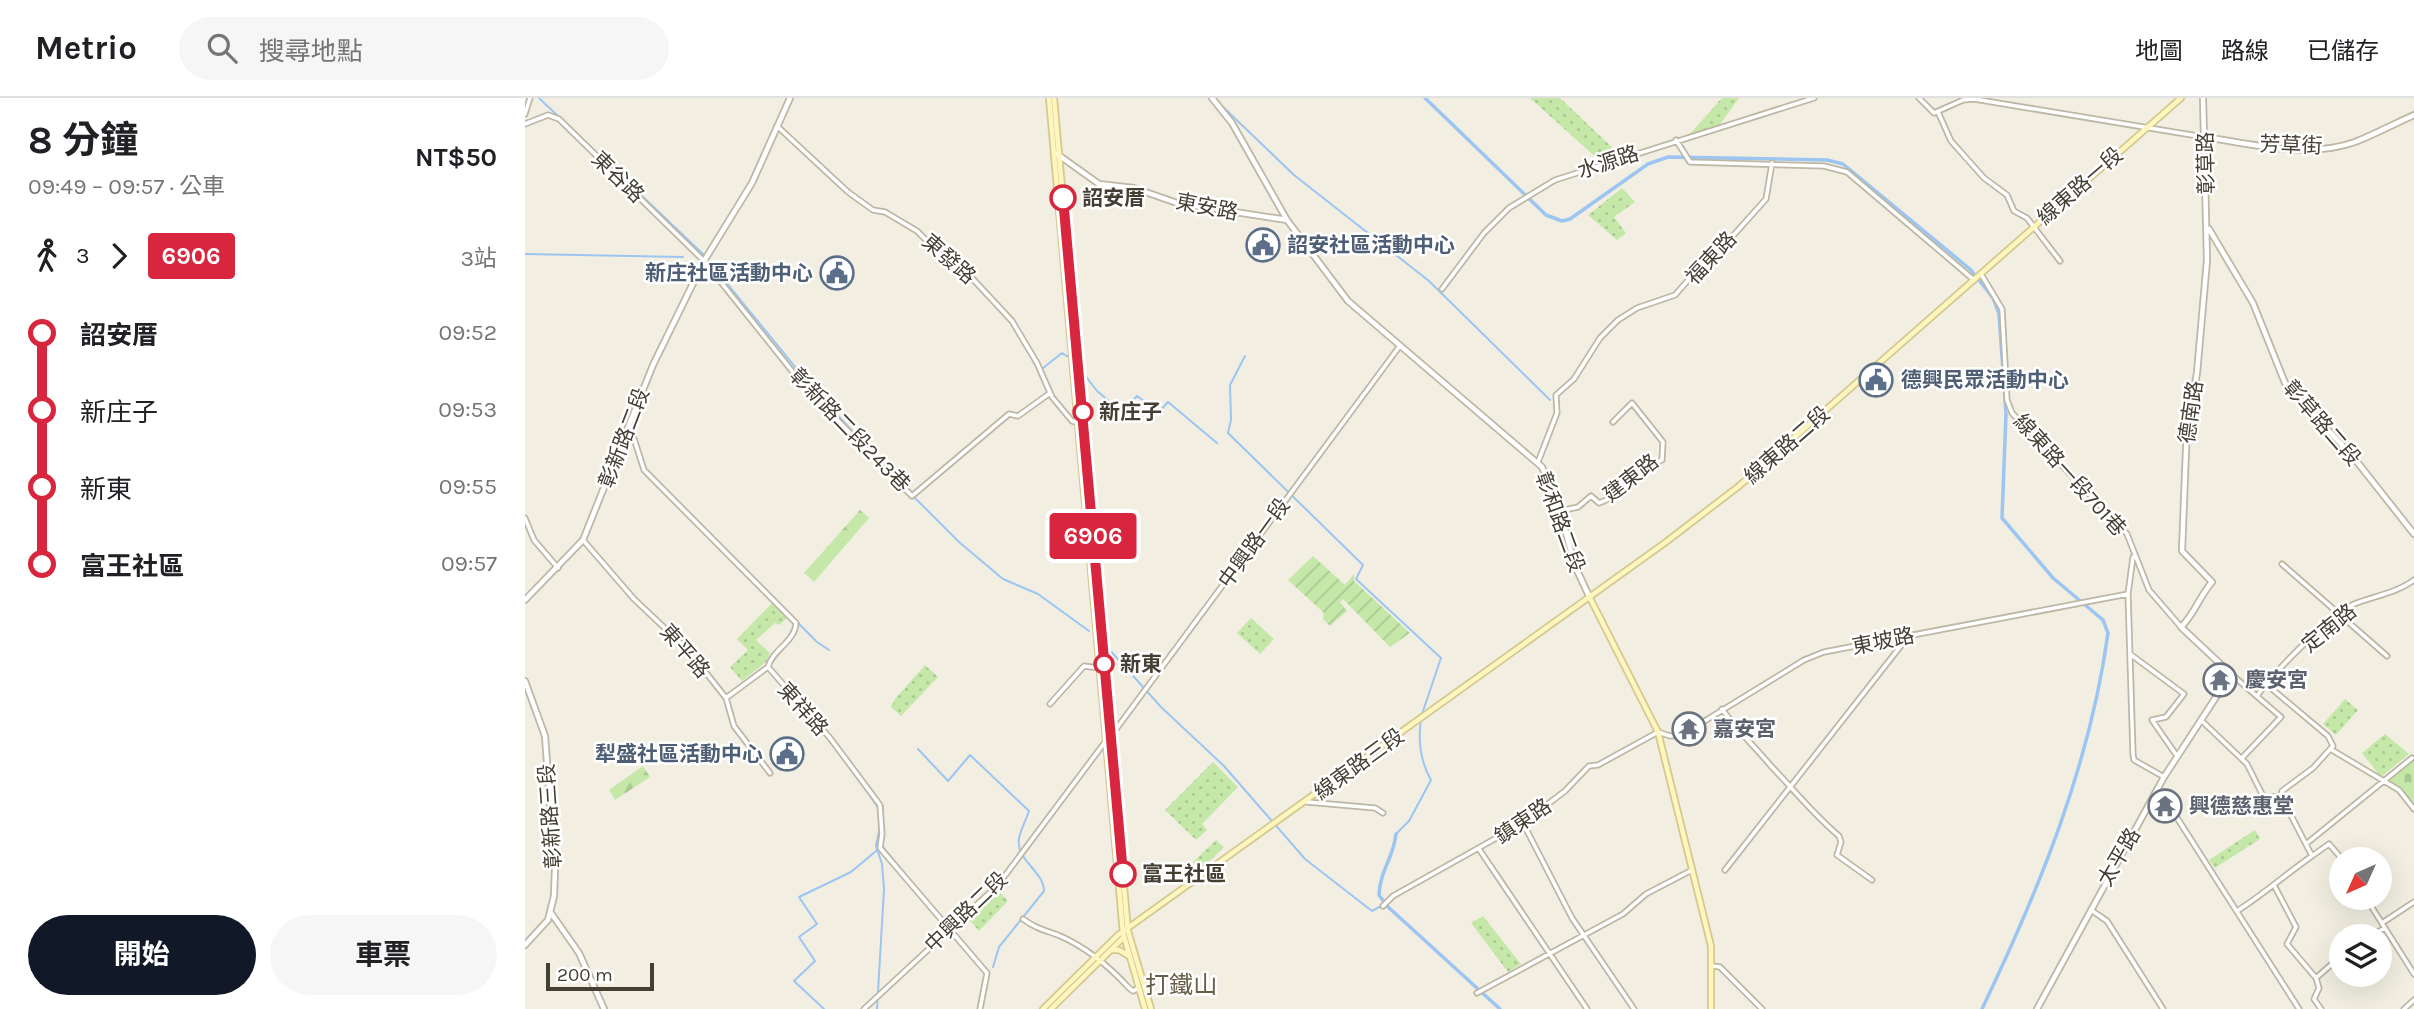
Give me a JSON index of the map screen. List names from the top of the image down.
{
  "streets": {
    "main road": [
      "線東路一段",
      "線東路二段",
      "彰和路二段",
      "線東路三段"
    ],
    "street": [
      "芳草街",
      "水源路",
      "彰草路",
      "東谷路",
      "東安路",
      "福東路",
      "東發路",
      "德南路",
      "彰草路二段",
      "彰新路二段243巷",
      "彰新路二段",
      "線東路一段701巷",
      "建東路",
      "中興路一段",
      "定南路",
      "東坡路",
      "東平路",
      "東祥路",
      "彰新路三段",
      "鎮東路",
      "太平路",
      "中興路二段"
    ]
  },
  "crossings": [
    ["芳草街", "彰草路"],
    ["彰草路", "德南路"],
    ["彰草路", "彰草路二段"],
    ["東谷路", "彰新路二段243巷"],
    ["東谷路", "彰新路二段"],
    ["線東路一段", "線東路二段"],
    ["線東路一段", "線東路一段701巷"],
    ["東安路", "彰和路二段"],
    ["福東路", "彰和路二段"],
    ["東發路", "彰新路二段243巷"],
    ["東發路", "彰新路二段"],
    ["德南路", "彰草路二段"],
    ["德南路", "線東路一段701巷"],
    ["彰新路二段243巷", "彰新路二段"],
    ["彰新路二段", "東平路"],
    ["彰新路二段", "東祥路"],
    ["線東路二段", "彰和路二段"],
    ["線東路二段", "線東路三段"],
    ["建東路", "彰和路二段"],
    ["彰和路二段", "中興路一段"],
    ["彰和路二段", "東坡路"],
    ["彰和路二段", "線東路三段"],
    ["彰和路二段", "鎮東路"],
    ["中興路一段", "中興路二段"],
    ["東坡路", "鎮東路"],
    ["東祥路", "中興路二段"]
  ],
  "districts": ["打鐵山"],
  "places": {
    "other": [
      "詔安厝",
      "新庄子",
      "新東",
      "富王社區"
    ],
    "public building": [
      "詔安社區活動中心",
      "新庄社區活動中心",
      "德興民眾活動中心",
      "犁盛社區活動中心"
    ],
    "temple": ["慶安宮", "嘉安宮", "興德慈惠堂"]
  },
  "lines": ["bus line 6906"],
  "scale_bar": "200 m",
  "north": "bottom left",
  "page": {
    "header": "Metrio",
    "search": "搜尋地點",
    "nav": ["地圖", "路線", "已儲存"],
    "heading": ["8 分鐘", "09:49 – 09:57 · 公車", "NT$50"],
    "on_map": "6906",
    "legs": ["3", "6906", "3站"],
    "list": [
      {
        "name": "詔安厝",
        "value": "09:52"
      },
      {
        "name": "新庄子",
        "value": "09:53"
      },
      {
        "name": "新東",
        "value": "09:55"
      },
      {
        "name": "富王社區",
        "value": "09:57"
      }
    ],
    "buttons": ["開始", "車票"],
    "scale": "200 m"
  }
}
